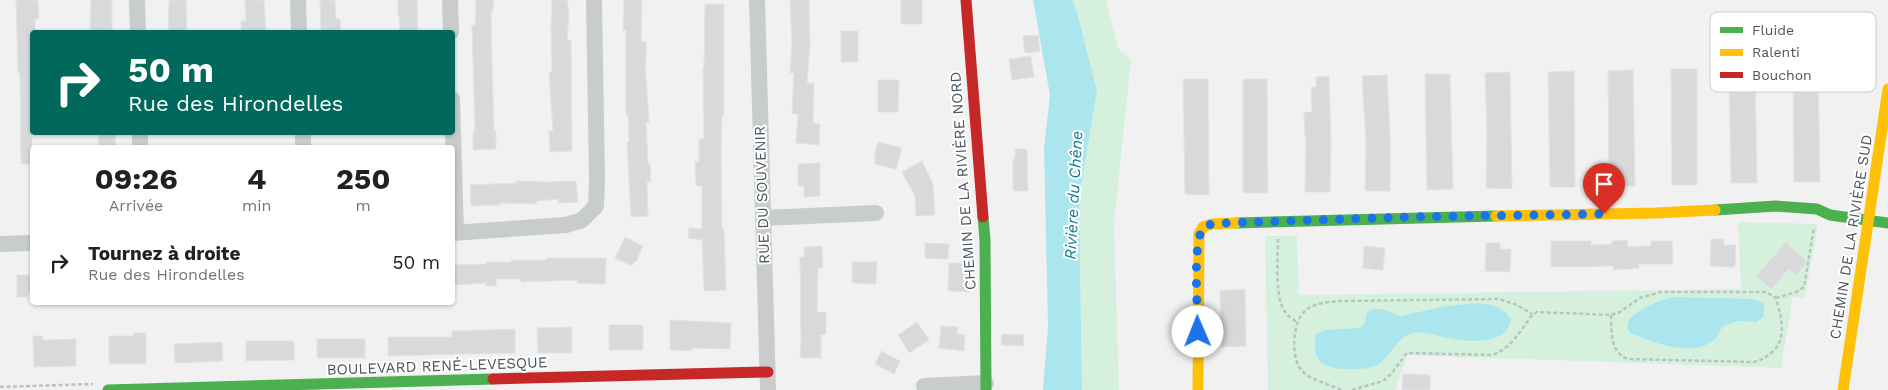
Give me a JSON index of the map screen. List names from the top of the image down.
{
  "streets": {
    "street": [
      "CHEMIN DE LA RIVIÈRE NORD",
      "RUE DU SOUVENIR",
      "CHEMIN DE LA RIVIÈRE SUD",
      "BOULEVARD RENÉ-LEVESQUE"
    ]
  },
  "crossings": [
    ["RUE DU SOUVENIR", "BOULEVARD RENÉ-LEVESQUE"]
  ],
  "water": ["Rivière du Chêne"],
  "legend": ["Fluide", "Ralenti", "Bouchon"],
  "page": {
    "turn": ["50 m", "Rue des Hirondelles"],
    "eta": [
      "09:26",
      "Arrivée",
      "4",
      "min",
      "250",
      "m"
    ],
    "list": [
      {
        "name": "Tournez à droite",
        "note": "Rue des Hirondelles",
        "value": "50 m"
      }
    ]
  }
}
